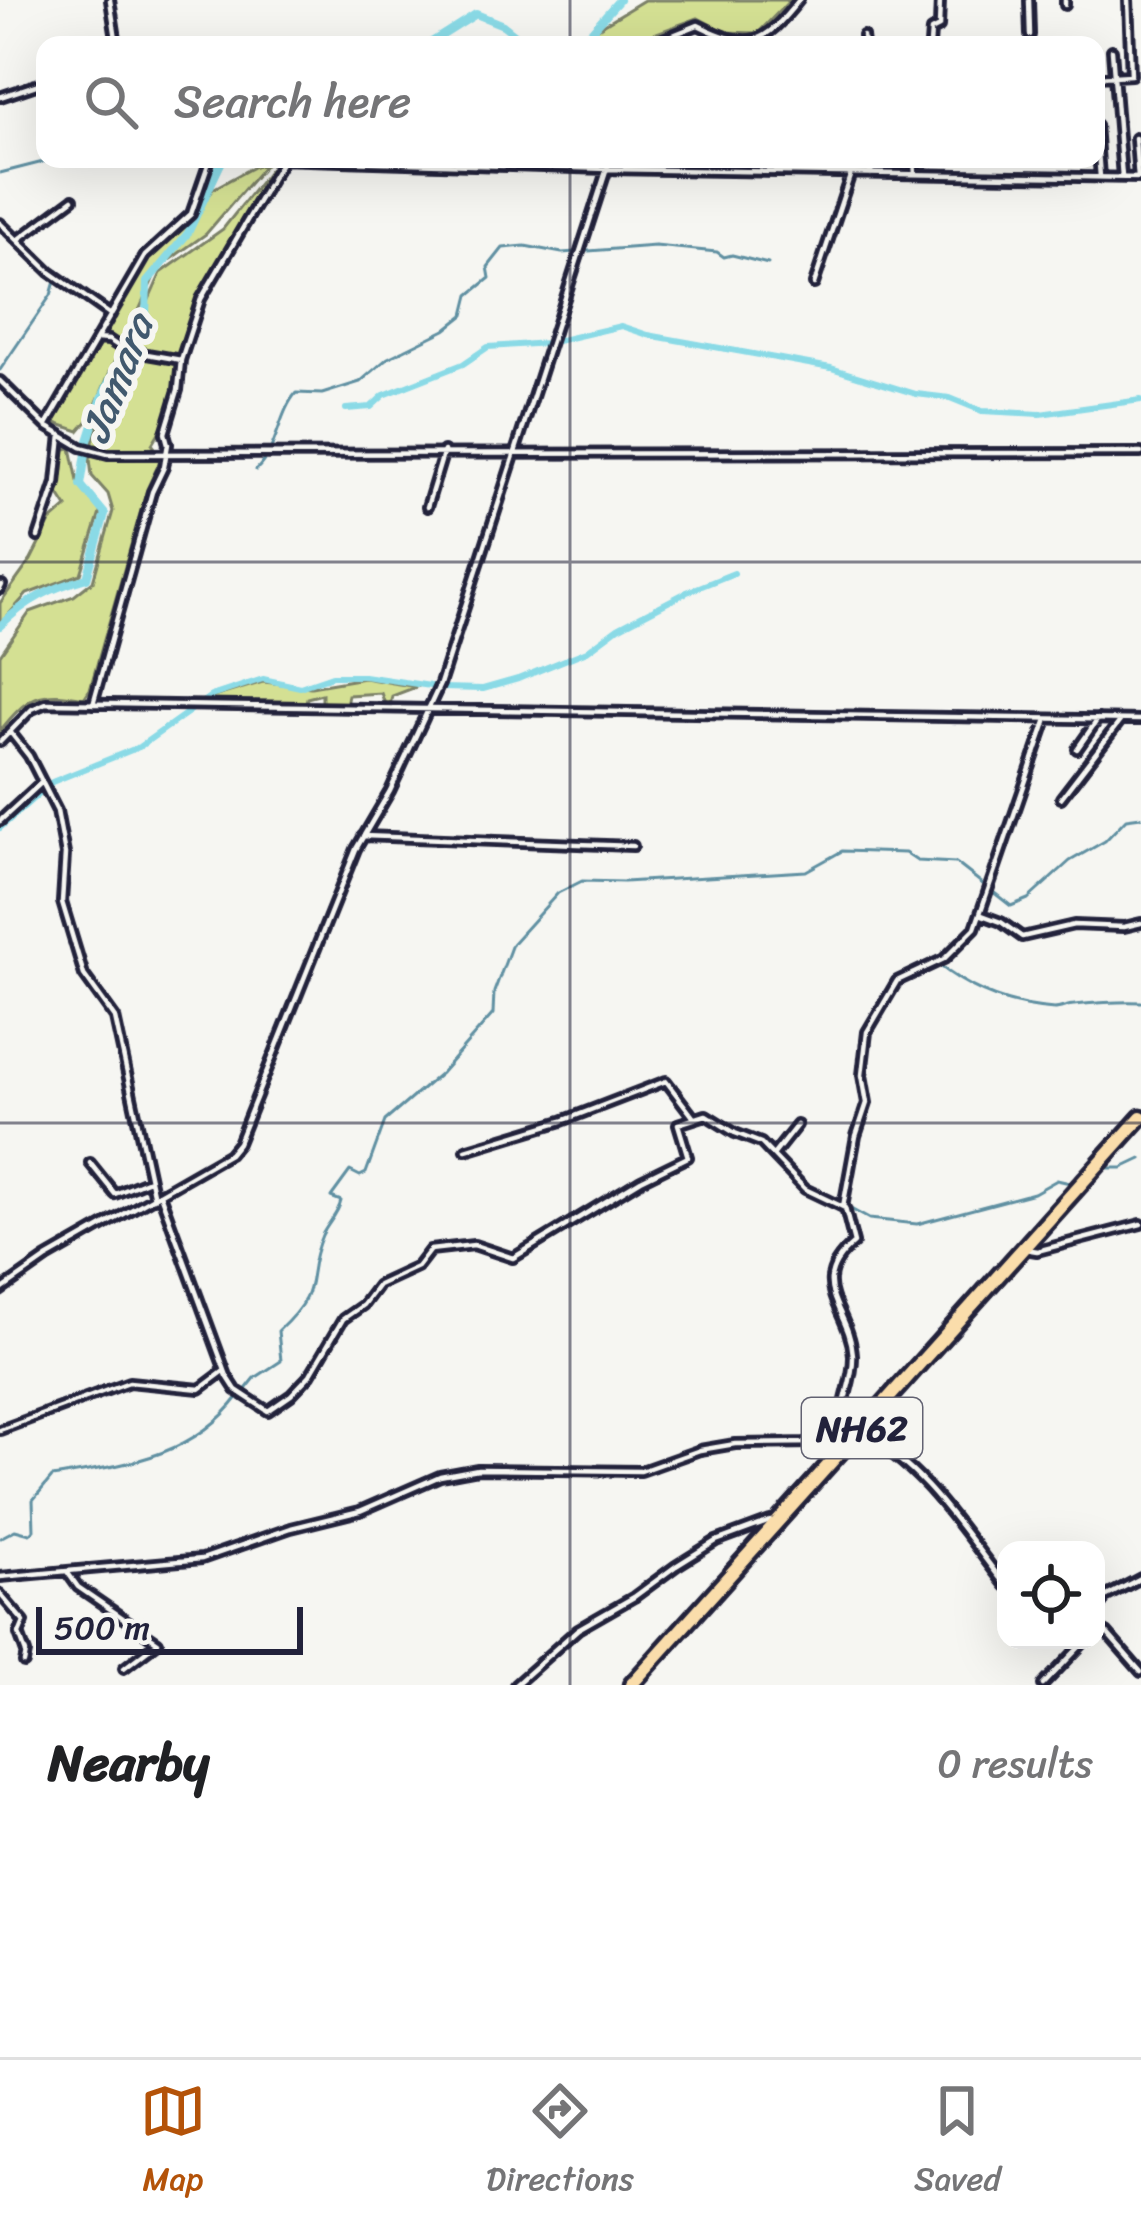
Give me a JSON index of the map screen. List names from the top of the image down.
{
  "streets": {
    "main road": ["NH62"]
  },
  "water": ["Jamara"],
  "scale_bar": "500 m",
  "page": {
    "search": "Search here",
    "scale": "500 m",
    "heading": ["Nearby", "0 results"],
    "nav": ["Map", "Directions", "Saved"]
  }
}
